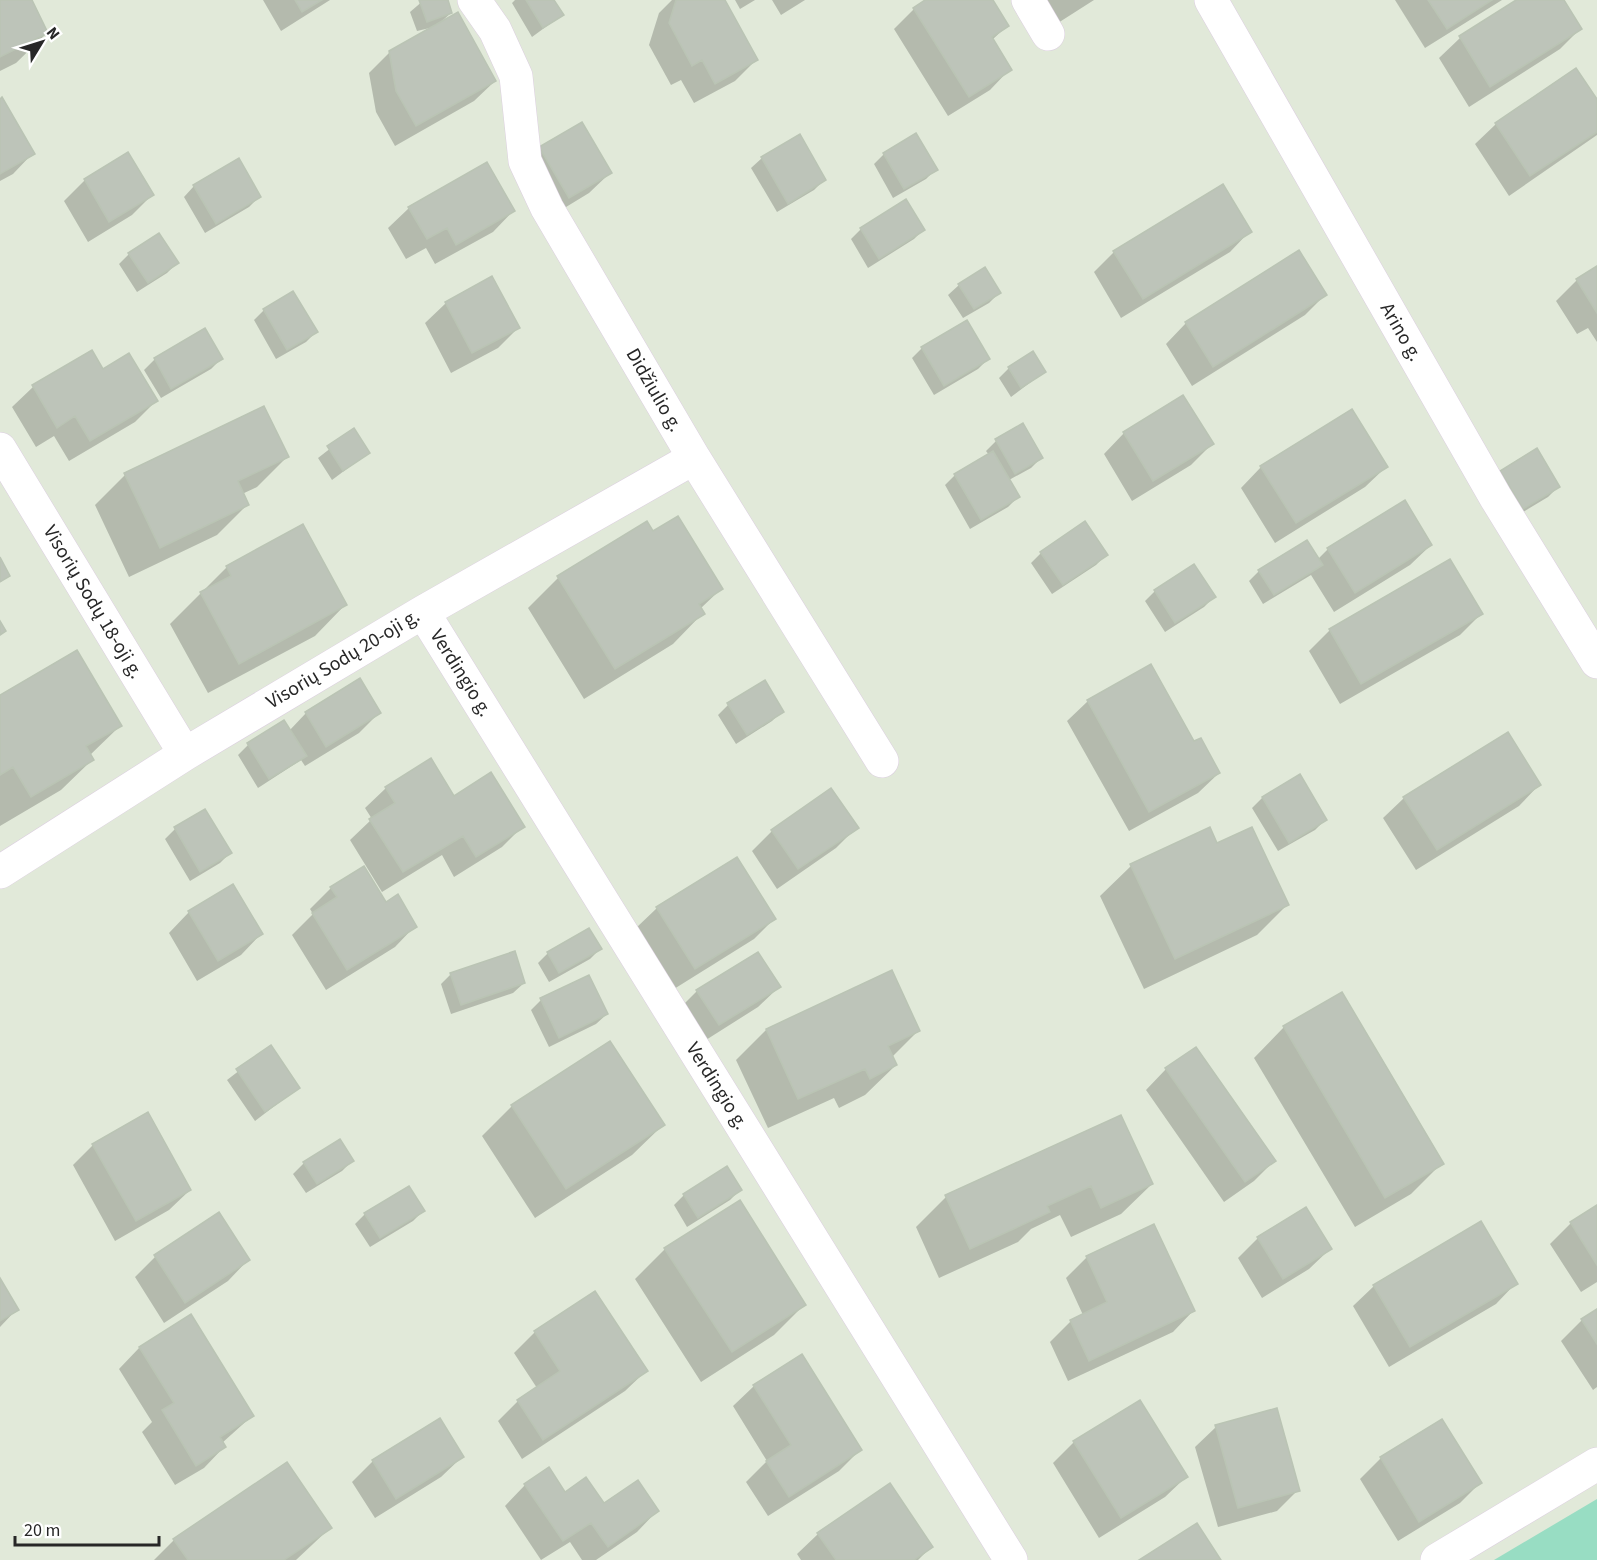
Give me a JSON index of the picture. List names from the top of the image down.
{
  "streets": {
    "street": [
      "Arino g.",
      "Didžiulio g.",
      "Visorių Sodų 18-oji g.",
      "Visorių Sodų 20-oji g.",
      "Verdingio g."
    ]
  },
  "crossings": [
    ["Didžiulio g.", "Visorių Sodų 20-oji g."],
    ["Visorių Sodų 18-oji g.", "Visorių Sodų 20-oji g."],
    ["Visorių Sodų 20-oji g.", "Verdingio g."]
  ],
  "scale_bar": "20 m",
  "north": "top right"
}
